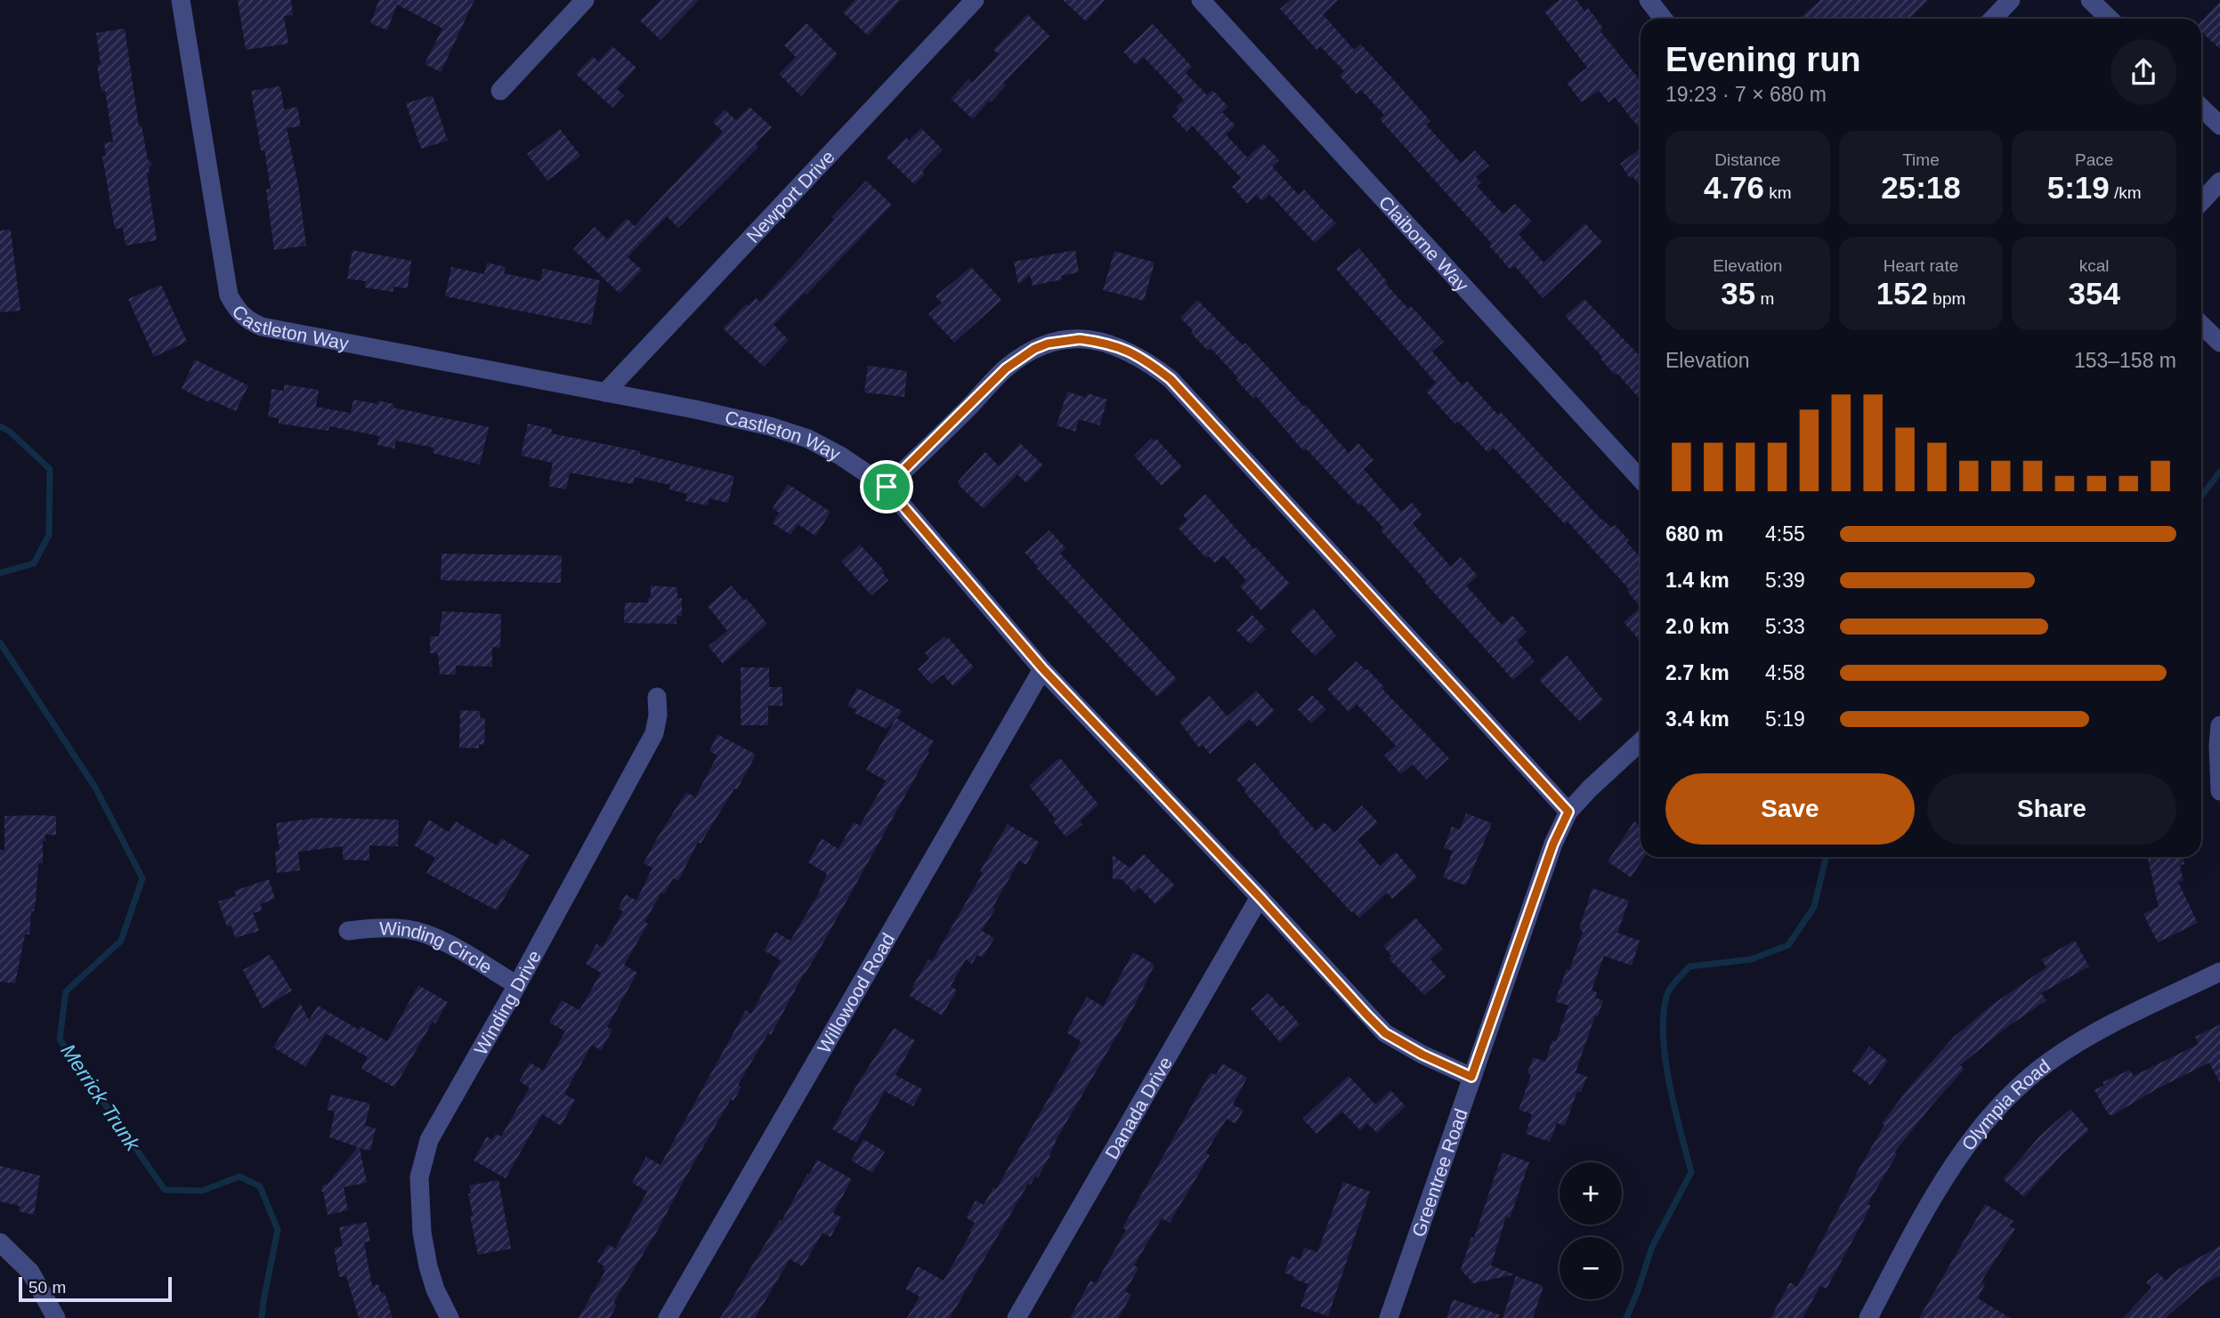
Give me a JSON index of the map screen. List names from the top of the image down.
{
  "streets": {
    "street": [
      "Newport Drive",
      "Claiborne Way",
      "Castleton Way",
      "Winding Circle",
      "Willowood Road",
      "Winding Drive",
      "Danada Drive",
      "Olympia Road",
      "Greentree Road"
    ]
  },
  "crossings": [
    ["Newport Drive", "Castleton Way"],
    ["Castleton Way", "Willowood Road"],
    ["Castleton Way", "Danada Drive"],
    ["Castleton Way", "Greentree Road"],
    ["Winding Circle", "Winding Drive"]
  ],
  "water": ["Merrick Trunk"],
  "scale_bar": "50 m",
  "page": {
    "heading": ["Evening run", "19:23 · 7 × 680 m"],
    "stats": [
      ["Distance", "4.76 km"],
      ["Time", "25:18"],
      ["Pace", "5:19 /km"],
      ["Elevation", "35 m"],
      ["Heart rate", "152 bpm"],
      ["kcal", "354"]
    ],
    "chart": ["Elevation", "153–158 m"],
    "list": [
      {
        "name": "680 m",
        "note": "4:55"
      },
      {
        "name": "1.4 km",
        "note": "5:39"
      },
      {
        "name": "2.0 km",
        "note": "5:33"
      },
      {
        "name": "2.7 km",
        "note": "4:58"
      },
      {
        "name": "3.4 km",
        "note": "5:19"
      }
    ],
    "buttons": ["Save", "Share"],
    "map_buttons": ["+", "−"],
    "scale": "50 m"
  }
}
